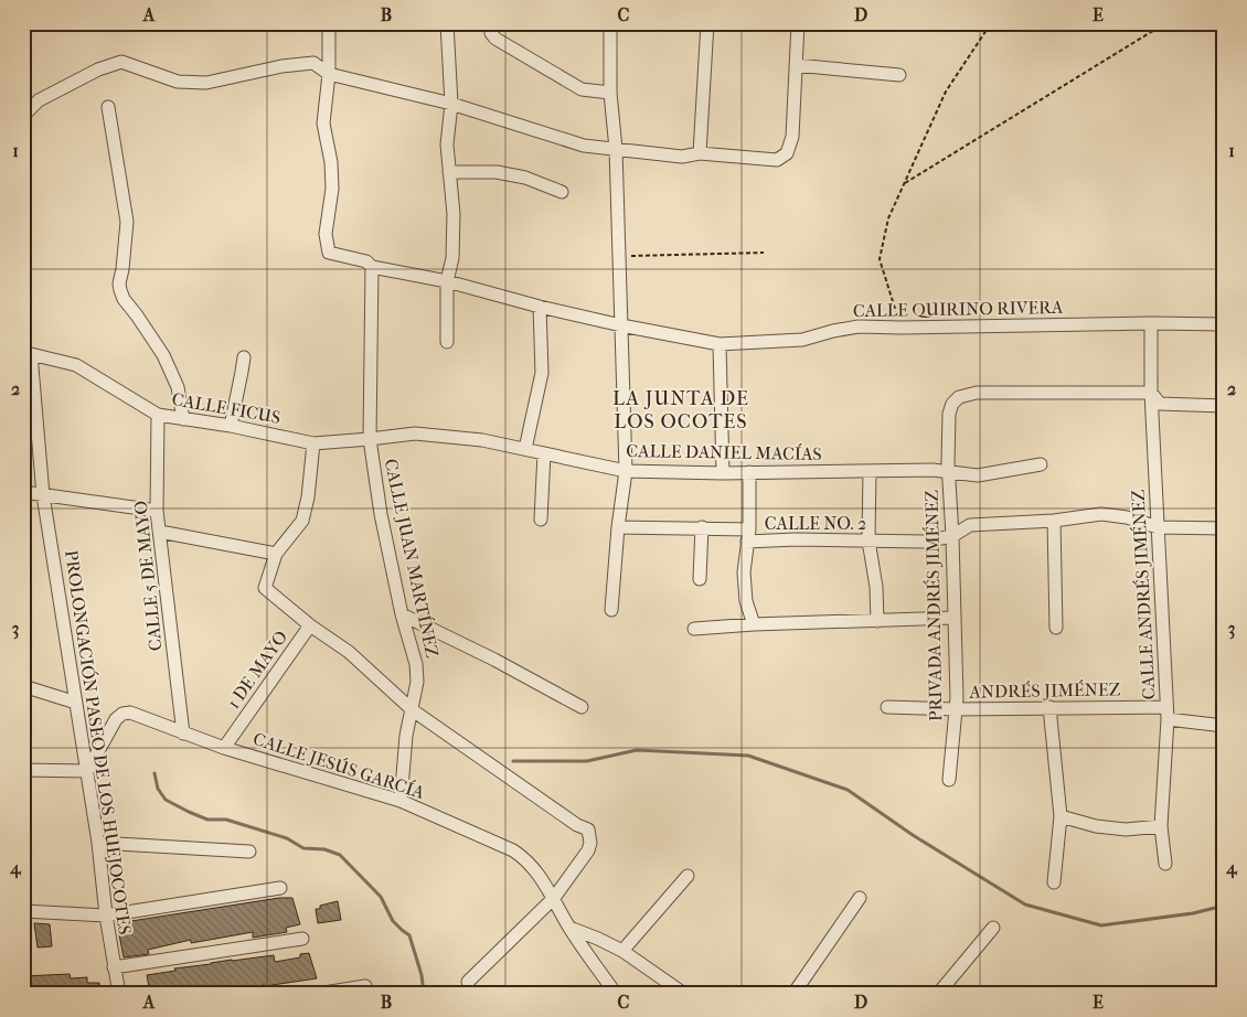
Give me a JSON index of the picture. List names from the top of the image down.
{
  "streets": {
    "street": [
      "CALLE QUIRINO RIVERA",
      "CALLE FICUS",
      "CALLE DANIEL MACÍAS",
      "CALLE NO. 2",
      "CALLE JUAN MARTÍNEZ",
      "CALLE 5 DE MAYO",
      "CALLE ANDRÉS JIMÉNEZ",
      "PRIVADA ANDRÉS JIMÉNEZ",
      "1 DE MAYO",
      "ANDRÉS JIMÉNEZ",
      "PROLONGACIÓN PASEO DE LOS HUEJOCOTES",
      "CALLE JESÚS GARCÍA"
    ]
  },
  "crossings": [
    ["CALLE QUIRINO RIVERA", "CALLE JUAN MARTÍNEZ"],
    ["CALLE QUIRINO RIVERA", "CALLE ANDRÉS JIMÉNEZ"],
    ["CALLE FICUS", "CALLE DANIEL MACÍAS"],
    ["CALLE FICUS", "CALLE JUAN MARTÍNEZ"],
    ["CALLE FICUS", "CALLE 5 DE MAYO"],
    ["CALLE FICUS", "1 DE MAYO"],
    ["CALLE FICUS", "PROLONGACIÓN PASEO DE LOS HUEJOCOTES"],
    ["CALLE DANIEL MACÍAS", "CALLE NO. 2"],
    ["CALLE DANIEL MACÍAS", "CALLE JUAN MARTÍNEZ"],
    ["CALLE DANIEL MACÍAS", "PRIVADA ANDRÉS JIMÉNEZ"],
    ["CALLE NO. 2", "PRIVADA ANDRÉS JIMÉNEZ"],
    ["CALLE JUAN MARTÍNEZ", "CALLE JESÚS GARCÍA"],
    ["CALLE 5 DE MAYO", "CALLE JESÚS GARCÍA"],
    ["CALLE ANDRÉS JIMÉNEZ", "ANDRÉS JIMÉNEZ"],
    ["PRIVADA ANDRÉS JIMÉNEZ", "ANDRÉS JIMÉNEZ"],
    ["1 DE MAYO", "CALLE JESÚS GARCÍA"],
    ["PROLONGACIÓN PASEO DE LOS HUEJOCOTES", "CALLE JESÚS GARCÍA"]
  ],
  "districts": ["LA JUNTA DE LOS OCOTES"],
  "grid": {
    "columns": [
      "A",
      "B",
      "C",
      "D",
      "E"
    ],
    "rows": [
      "1",
      "2",
      "3",
      "4"
    ]
  }
}
